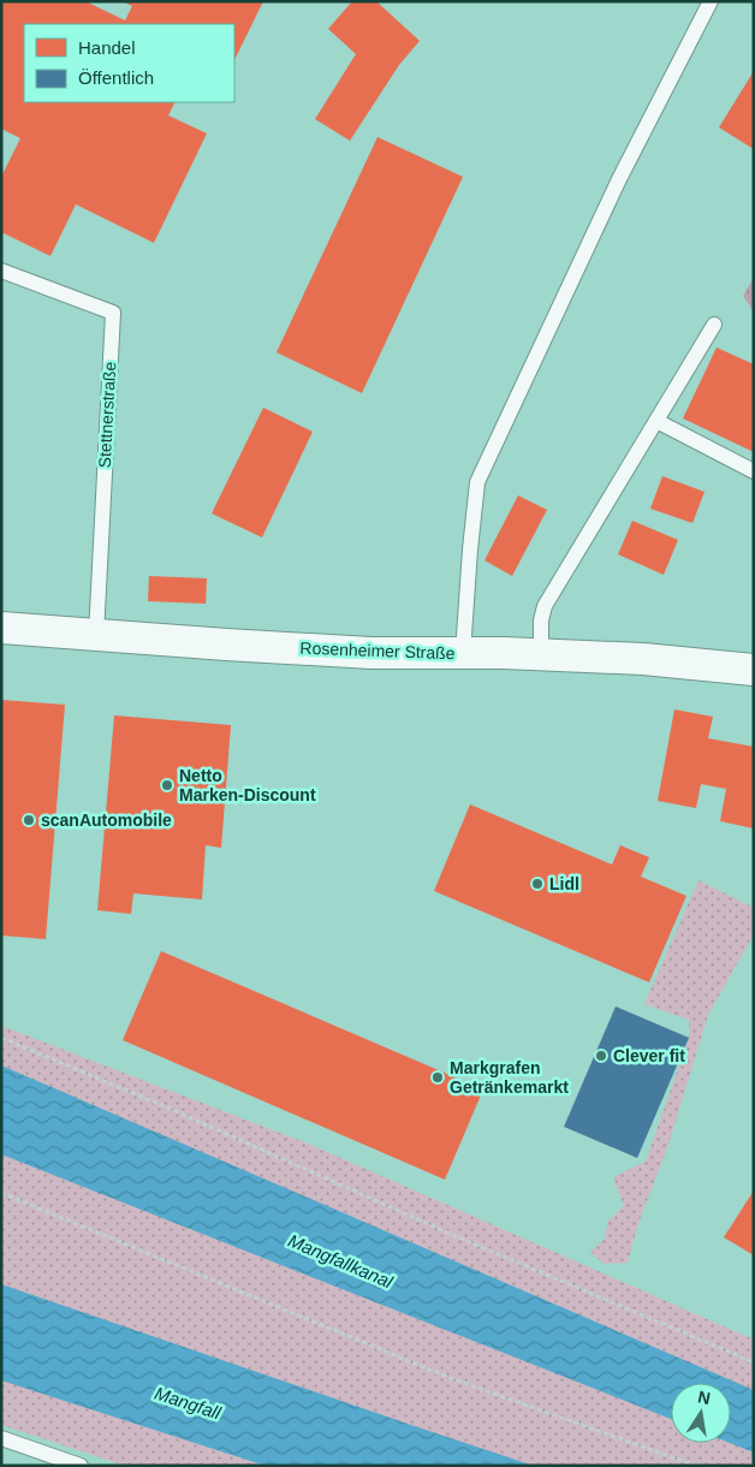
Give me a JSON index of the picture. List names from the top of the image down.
{
  "streets": {
    "street": ["Rosenheimer Straße"],
    "lane": ["Stettnerstraße"]
  },
  "crossings": [
    ["Stettnerstraße", "Rosenheimer Straße"]
  ],
  "water": ["Mangfallkanal", "Mangfall"],
  "places": [
    "Netto Marken-Discount",
    "scanAutomobile",
    "Lidl",
    "Clever fit",
    "Markgrafen Getränkemarkt"
  ],
  "legend": ["Handel", "Öffentlich"],
  "north": "top"
}
